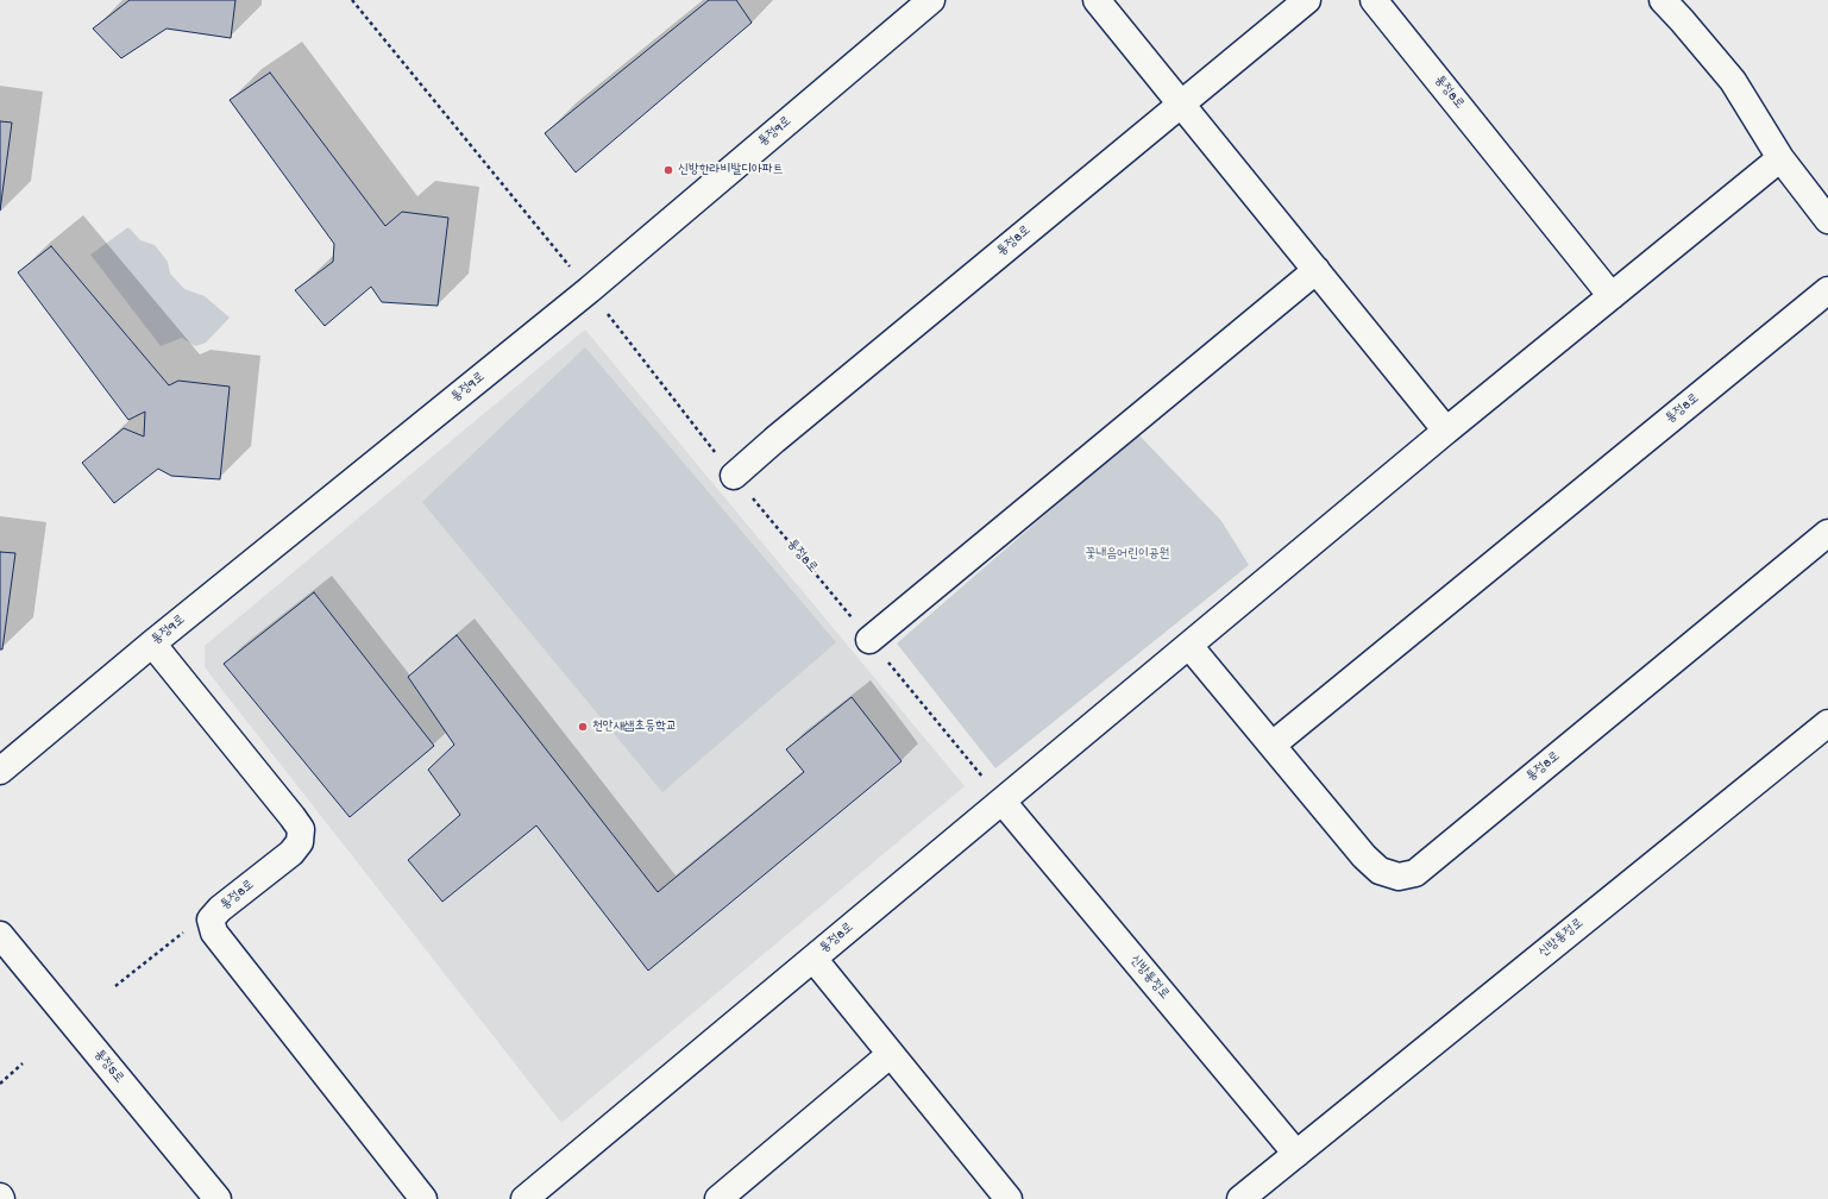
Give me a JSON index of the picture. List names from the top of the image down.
{
  "streets": {
    "street": [
      "통정8로",
      "통정9로",
      "신방통정로",
      "통정5로"
    ]
  },
  "crossings": [
    ["통정8로", "통정9로"],
    ["통정8로", "신방통정로"]
  ],
  "parks": ["꽃내음어린이공원"],
  "places": ["신방한라비발디아파트", "천안새샘초등학교"]
}
